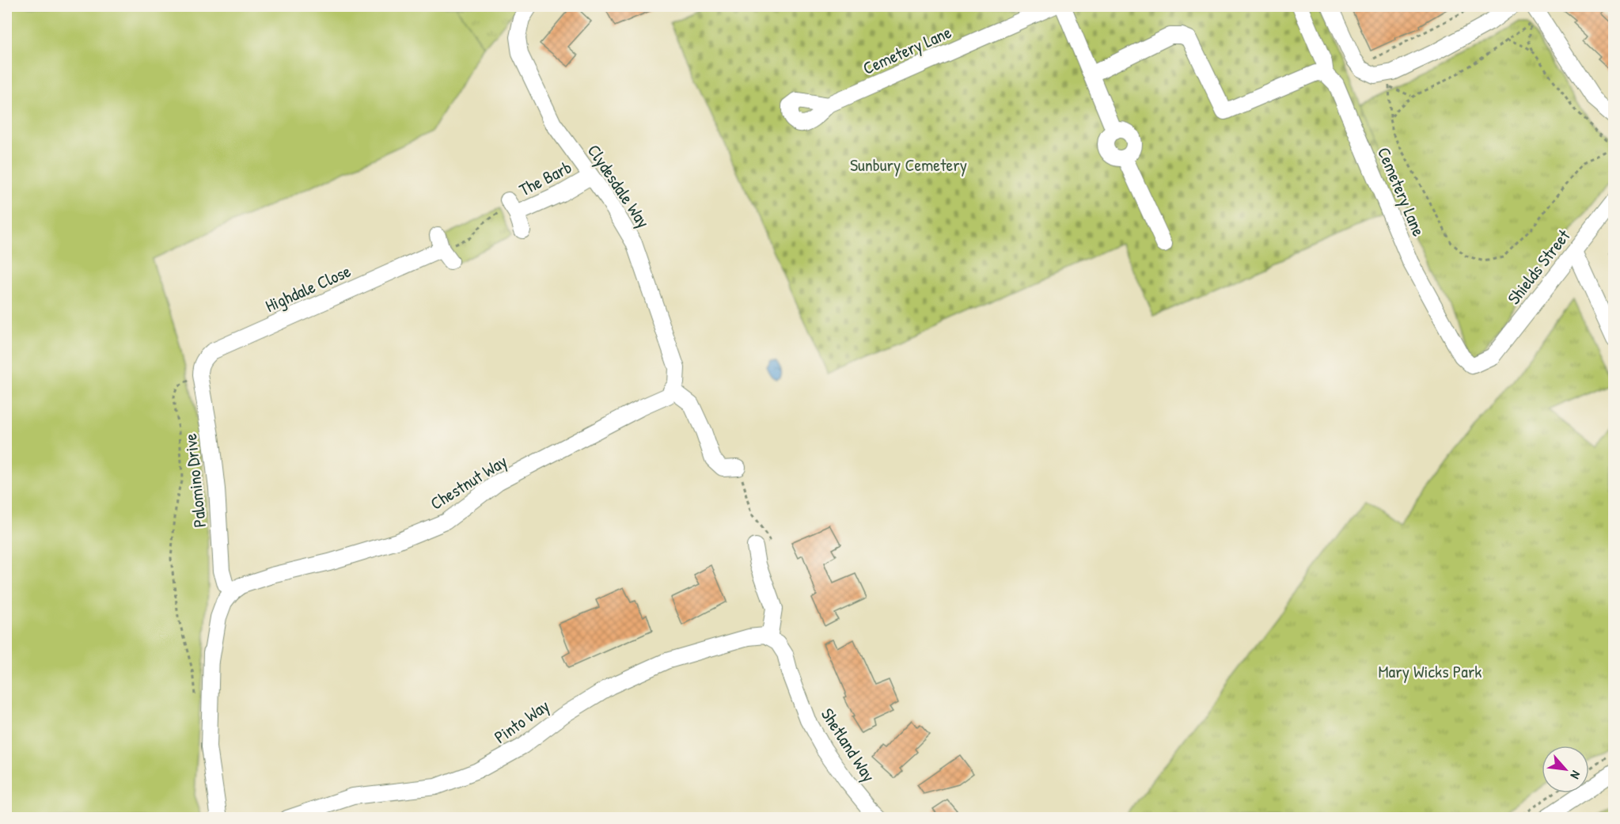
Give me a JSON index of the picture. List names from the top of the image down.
{
  "streets": {
    "street": [
      "Cemetery Lane",
      "The Barb",
      "Clydesdale Way",
      "Shields Street",
      "Highdale Close",
      "Palomino Drive",
      "Chestnut Way",
      "Pinto Way",
      "Shetland Way"
    ]
  },
  "crossings": [
    ["Cemetery Lane", "Shields Street"],
    ["The Barb", "Clydesdale Way"],
    ["Clydesdale Way", "Chestnut Way"],
    ["Highdale Close", "Palomino Drive"],
    ["Palomino Drive", "Chestnut Way"],
    ["Pinto Way", "Shetland Way"]
  ],
  "parks": ["Sunbury Cemetery", "Mary Wicks Park"],
  "north": "bottom right"
}
